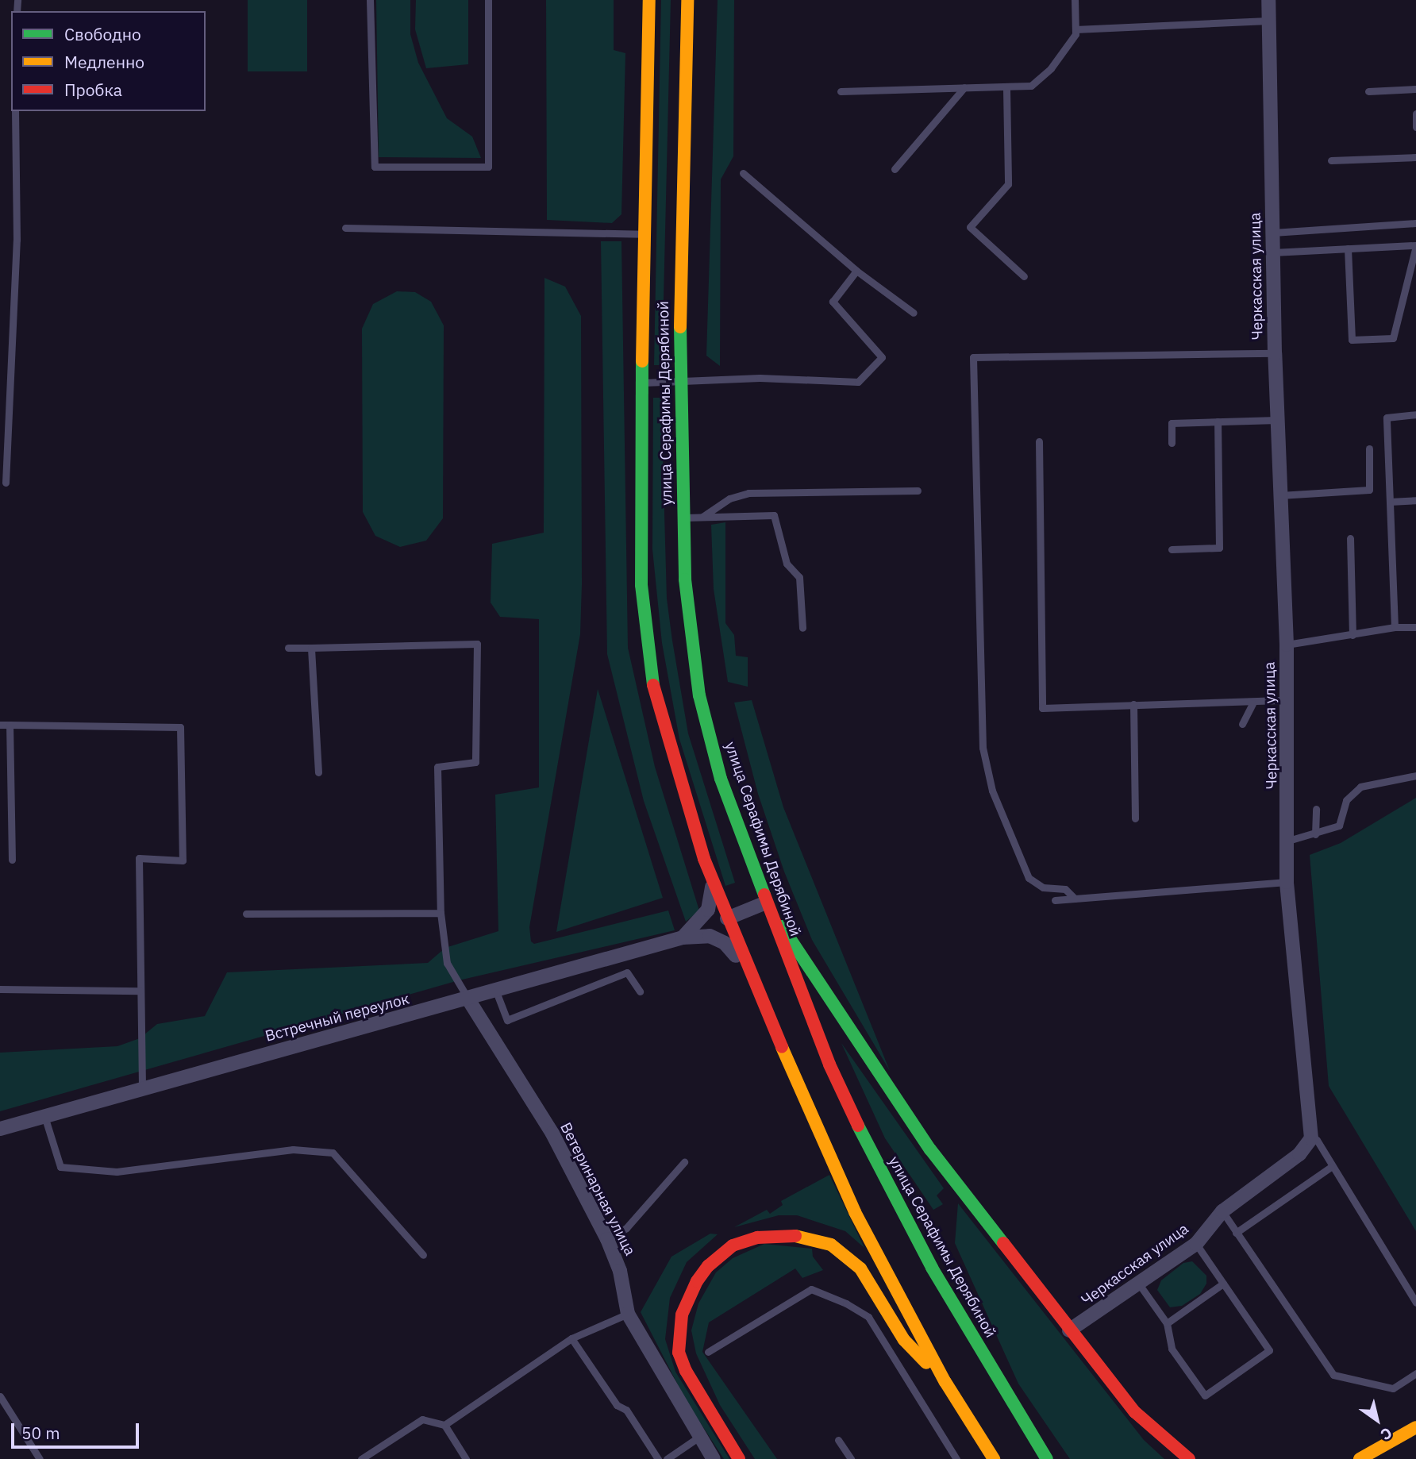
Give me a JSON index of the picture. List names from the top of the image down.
{
  "streets": {
    "main road": ["улица Серафимы Дерябиной"],
    "street": ["Черкасская улица", "Встречный переулок", "Ветеринарная улица"]
  },
  "crossings": [
    ["улица Серафимы Дерябиной", "Встречный переулок"],
    ["Встречный переулок", "Ветеринарная улица"]
  ],
  "legend": ["Свободно", "Медленно", "Пробка"],
  "scale_bar": "50 m",
  "north": "bottom right"
}
